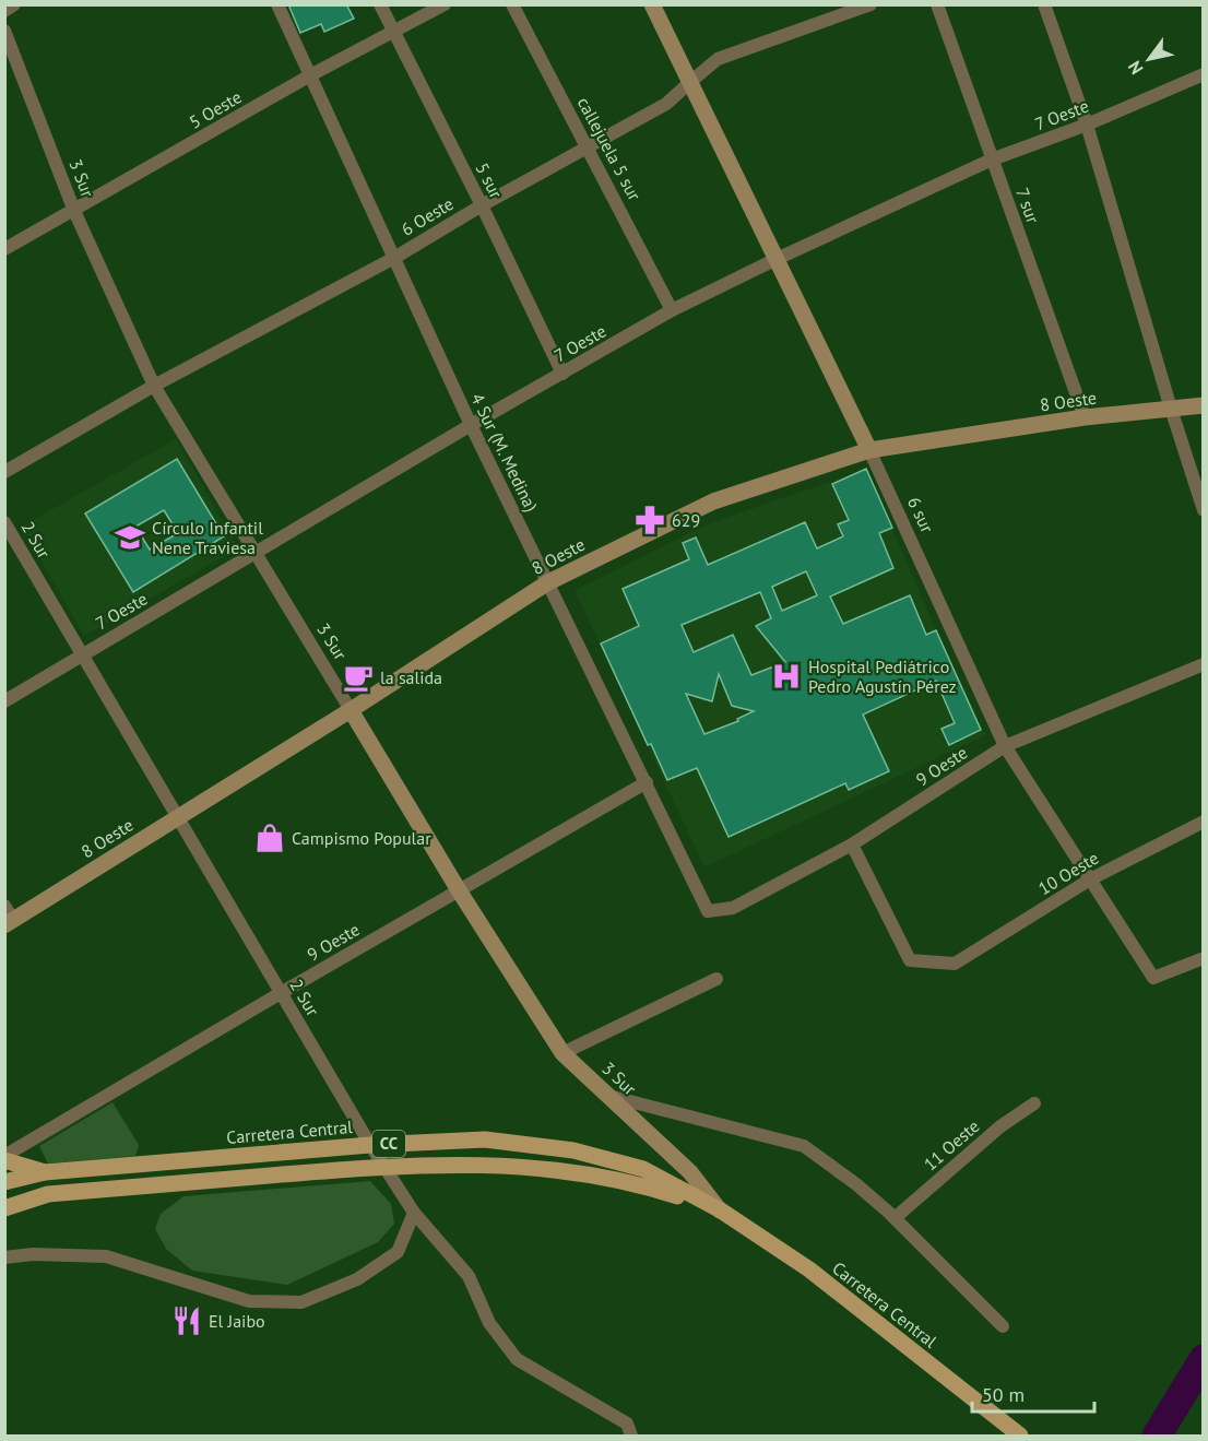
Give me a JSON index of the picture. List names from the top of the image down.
{
  "streets": {
    "main road": [
      "3 Sur",
      "8 Oeste",
      "6 sur",
      "Carretera Central",
      "CC"
    ],
    "street": [
      "5 Oeste",
      "7 Oeste",
      "callejuela 5 sur",
      "5 sur",
      "7 sur",
      "6 Oeste",
      "4 Sur (M. Medina)",
      "2 Sur",
      "9 Oeste",
      "10 Oeste",
      "11 Oeste"
    ]
  },
  "crossings": [
    ["5 Oeste", "3 Sur"],
    ["5 Oeste", "5 sur"],
    ["5 Oeste", "4 Sur (M. Medina)"],
    ["7 Oeste", "callejuela 5 sur"],
    ["7 Oeste", "3 Sur"],
    ["7 Oeste", "5 sur"],
    ["7 Oeste", "7 sur"],
    ["7 Oeste", "4 Sur (M. Medina)"],
    ["7 Oeste", "6 sur"],
    ["7 Oeste", "2 Sur"],
    ["callejuela 5 sur", "6 Oeste"],
    ["3 Sur", "6 Oeste"],
    ["3 Sur", "8 Oeste"],
    ["3 Sur", "9 Oeste"],
    ["3 Sur", "Carretera Central"],
    ["5 sur", "6 Oeste"],
    ["7 sur", "8 Oeste"],
    ["6 Oeste", "4 Sur (M. Medina)"],
    ["6 Oeste", "6 sur"],
    ["8 Oeste", "4 Sur (M. Medina)"],
    ["8 Oeste", "6 sur"],
    ["8 Oeste", "2 Sur"],
    ["4 Sur (M. Medina)", "9 Oeste"],
    ["6 sur", "9 Oeste"],
    ["6 sur", "10 Oeste"],
    ["2 Sur", "9 Oeste"],
    ["2 Sur", "Carretera Central"],
    ["9 Oeste", "10 Oeste"],
    ["Carretera Central", "CC"]
  ],
  "places": {
    "pharmacy": ["629"],
    "school or university": ["Círculo Infantil Nene Traviesa"],
    "hospital": ["Hospital Pediátrico Pedro Agustín Pérez"],
    "cafe": ["la salida"],
    "shop": ["Campismo Popular"],
    "restaurant": ["El Jaibo"]
  },
  "scale_bar": "50 m",
  "north": "bottom left"
}
